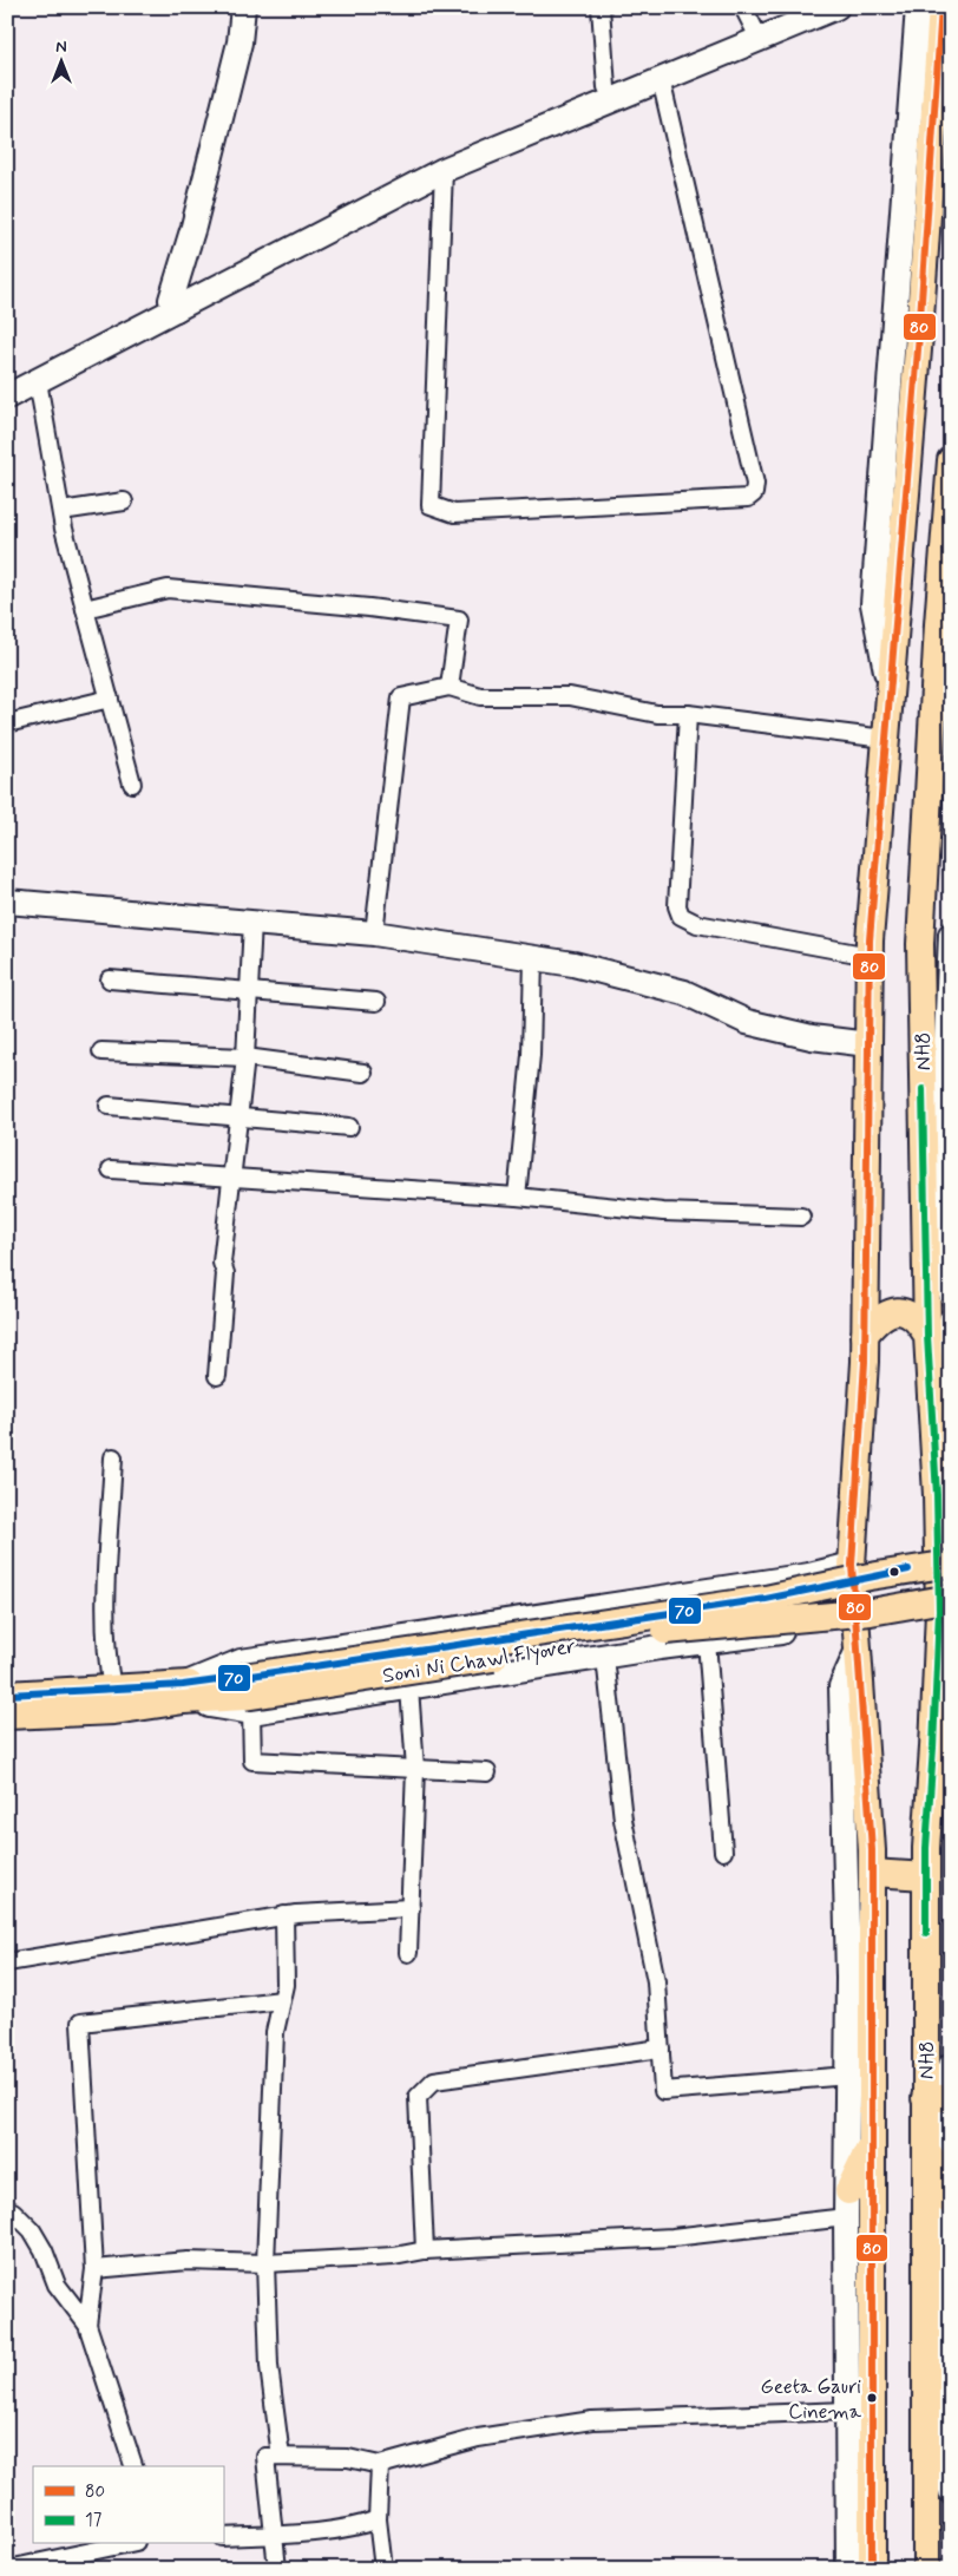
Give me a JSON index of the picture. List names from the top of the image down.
{
  "streets": {
    "main road": ["NH8", "Soni Ni Chawl Flyover"]
  },
  "crossings": [
    ["NH8", "Soni Ni Chawl Flyover"]
  ],
  "places": ["Geeta Gauri Cinema"],
  "lines": ["transit line 80", "transit line 17", "transit line 70"],
  "legend": ["80", "17"],
  "north": "top"
}
